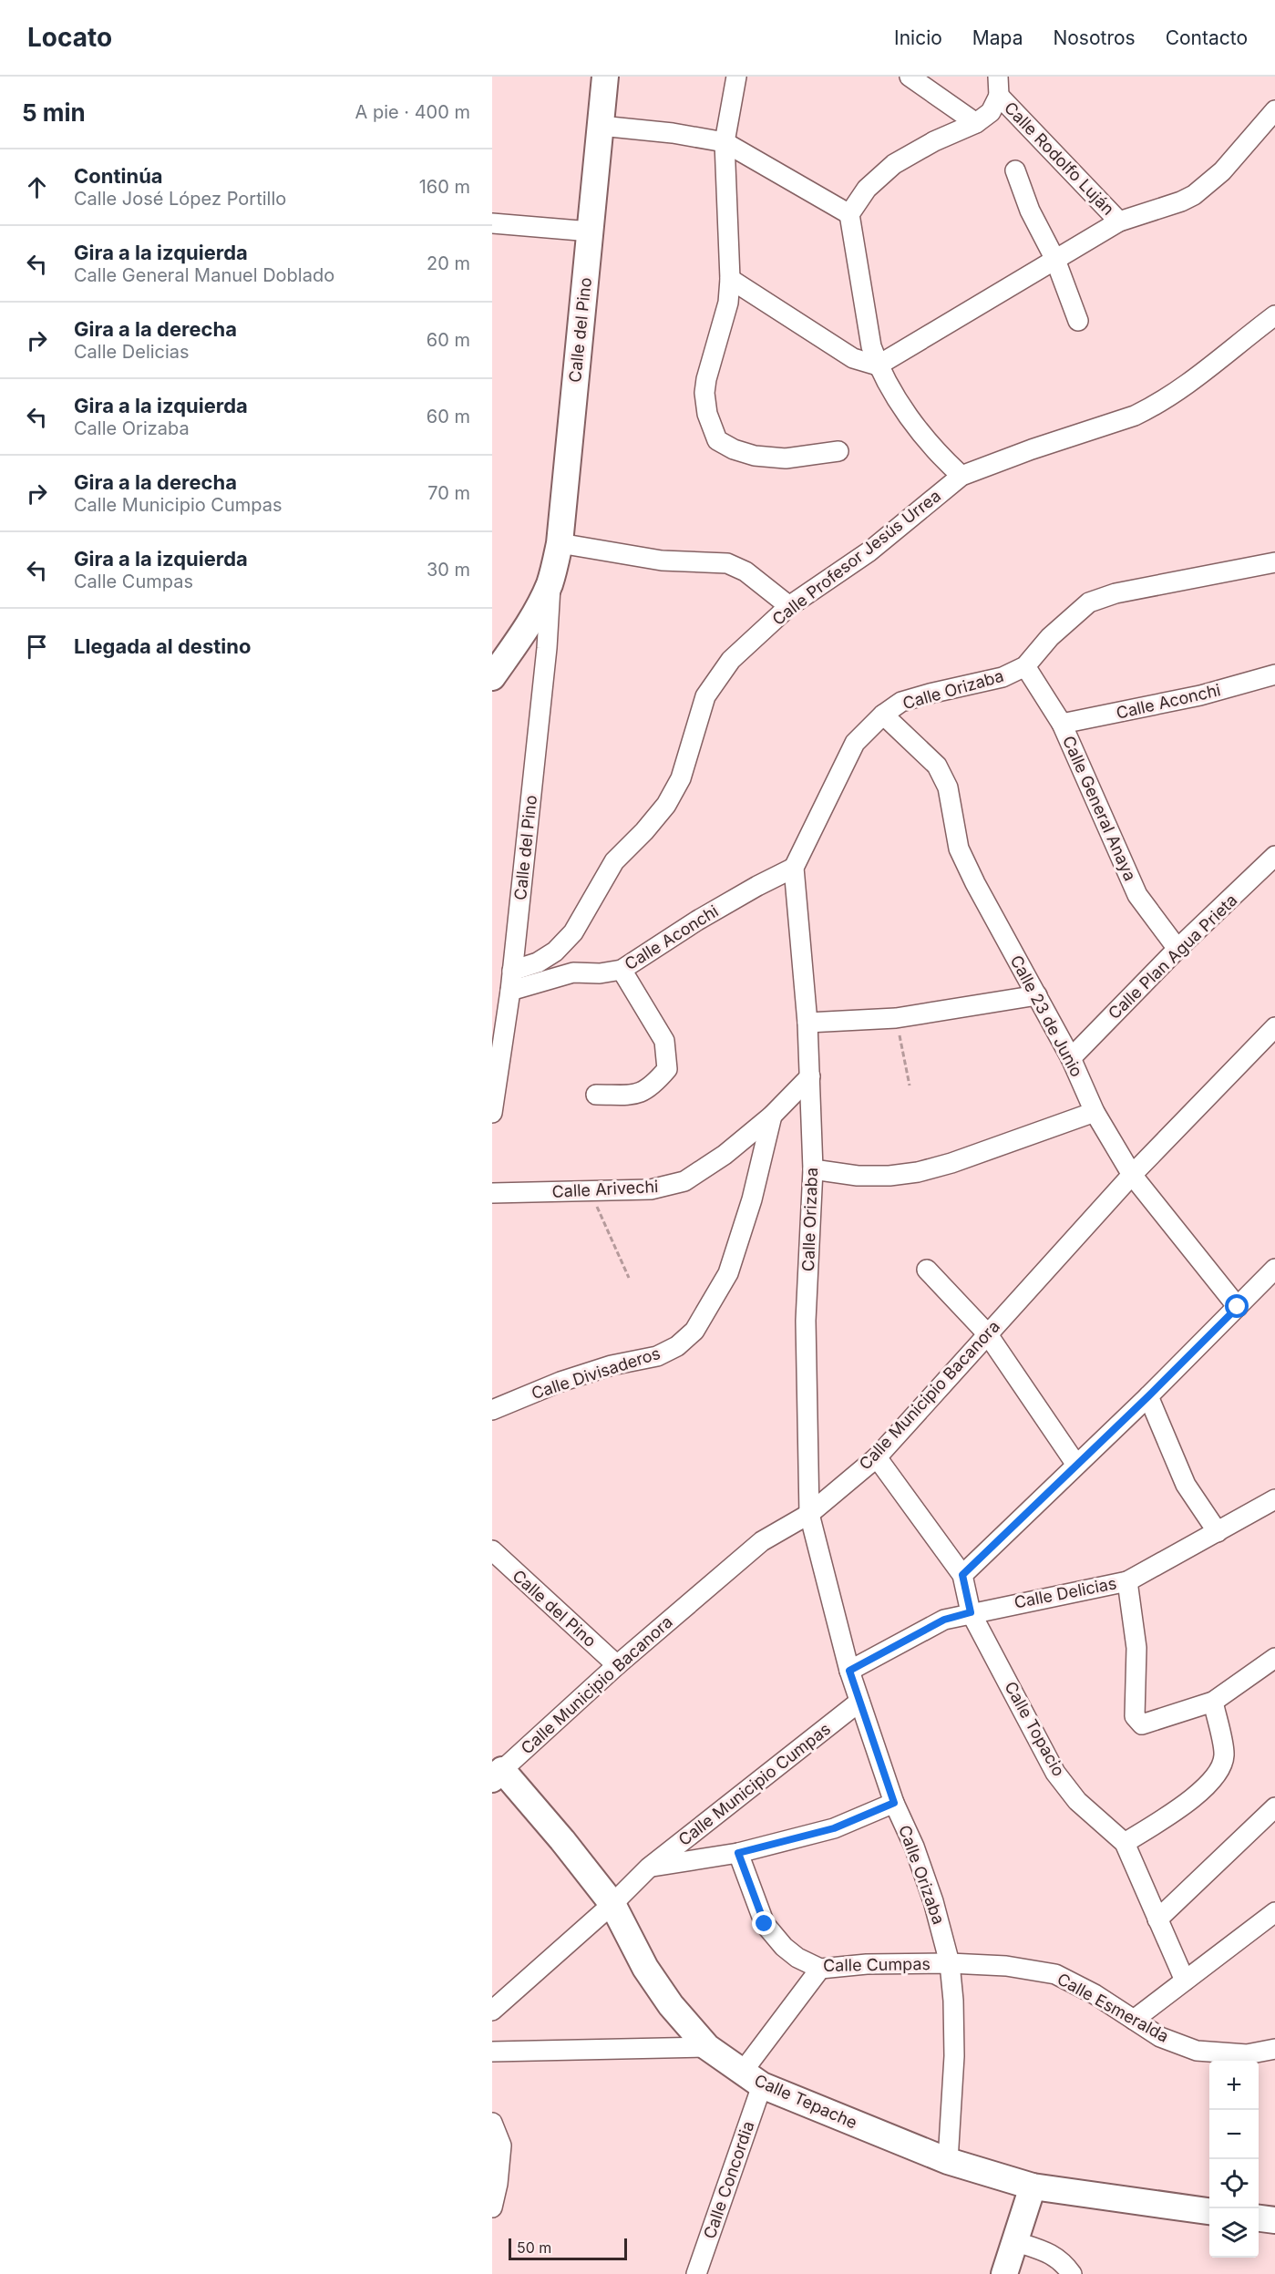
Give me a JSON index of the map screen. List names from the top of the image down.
{
  "streets": {
    "street": [
      "Calle Rodolfo Luján",
      "Calle del Pino",
      "Calle Profesor Jesús Urrea",
      "Calle Orizaba",
      "Calle Aconchi",
      "Calle General Anaya",
      "Calle Plan Agua Prieta",
      "Calle 23 de Junio",
      "Calle Arivechi",
      "Calle Divisaderos",
      "Calle Municipio Bacanora",
      "Calle Delicias",
      "Calle Topacio",
      "Calle Municipio Cumpas",
      "Calle Cumpas",
      "Calle Esmeralda",
      "Calle Tepache",
      "Calle Concordia"
    ]
  },
  "crossings": [
    ["Calle del Pino", "Calle Profesor Jesús Urrea"],
    ["Calle del Pino", "Calle Aconchi"],
    ["Calle del Pino", "Calle Municipio Bacanora"],
    ["Calle Orizaba", "Calle Aconchi"],
    ["Calle Orizaba", "Calle General Anaya"],
    ["Calle Orizaba", "Calle 23 de Junio"],
    ["Calle Orizaba", "Calle Arivechi"],
    ["Calle Orizaba", "Calle Municipio Bacanora"],
    ["Calle Orizaba", "Calle Delicias"],
    ["Calle Orizaba", "Calle Municipio Cumpas"],
    ["Calle Orizaba", "Calle Cumpas"],
    ["Calle Orizaba", "Calle Esmeralda"],
    ["Calle Orizaba", "Calle Tepache"],
    ["Calle Aconchi", "Calle General Anaya"],
    ["Calle General Anaya", "Calle Plan Agua Prieta"],
    ["Calle Plan Agua Prieta", "Calle 23 de Junio"],
    ["Calle 23 de Junio", "Calle Municipio Bacanora"],
    ["Calle Arivechi", "Calle Divisaderos"],
    ["Calle Municipio Bacanora", "Calle Tepache"],
    ["Calle Delicias", "Calle Topacio"],
    ["Calle Municipio Cumpas", "Calle Cumpas"],
    ["Calle Municipio Cumpas", "Calle Tepache"],
    ["Calle Cumpas", "Calle Esmeralda"],
    ["Calle Cumpas", "Calle Concordia"],
    ["Calle Tepache", "Calle Concordia"]
  ],
  "scale_bar": "50 m",
  "page": {
    "header": "Locato",
    "nav": [
      "Inicio",
      "Mapa",
      "Nosotros",
      "Contacto"
    ],
    "heading": ["5 min", "A pie · 400 m"],
    "list": [
      ["Continúa", "Calle José López Portillo", "160 m"],
      ["Gira a la izquierda", "Calle General Manuel Doblado", "20 m"],
      ["Gira a la derecha", "Calle Delicias", "60 m"],
      ["Gira a la izquierda", "Calle Orizaba", "60 m"],
      ["Gira a la derecha", "Calle Municipio Cumpas", "70 m"],
      ["Gira a la izquierda", "Calle Cumpas", "30 m"],
      "Llegada al destino"
    ],
    "map_buttons": ["+", "−"],
    "scale": "50 m"
  }
}
